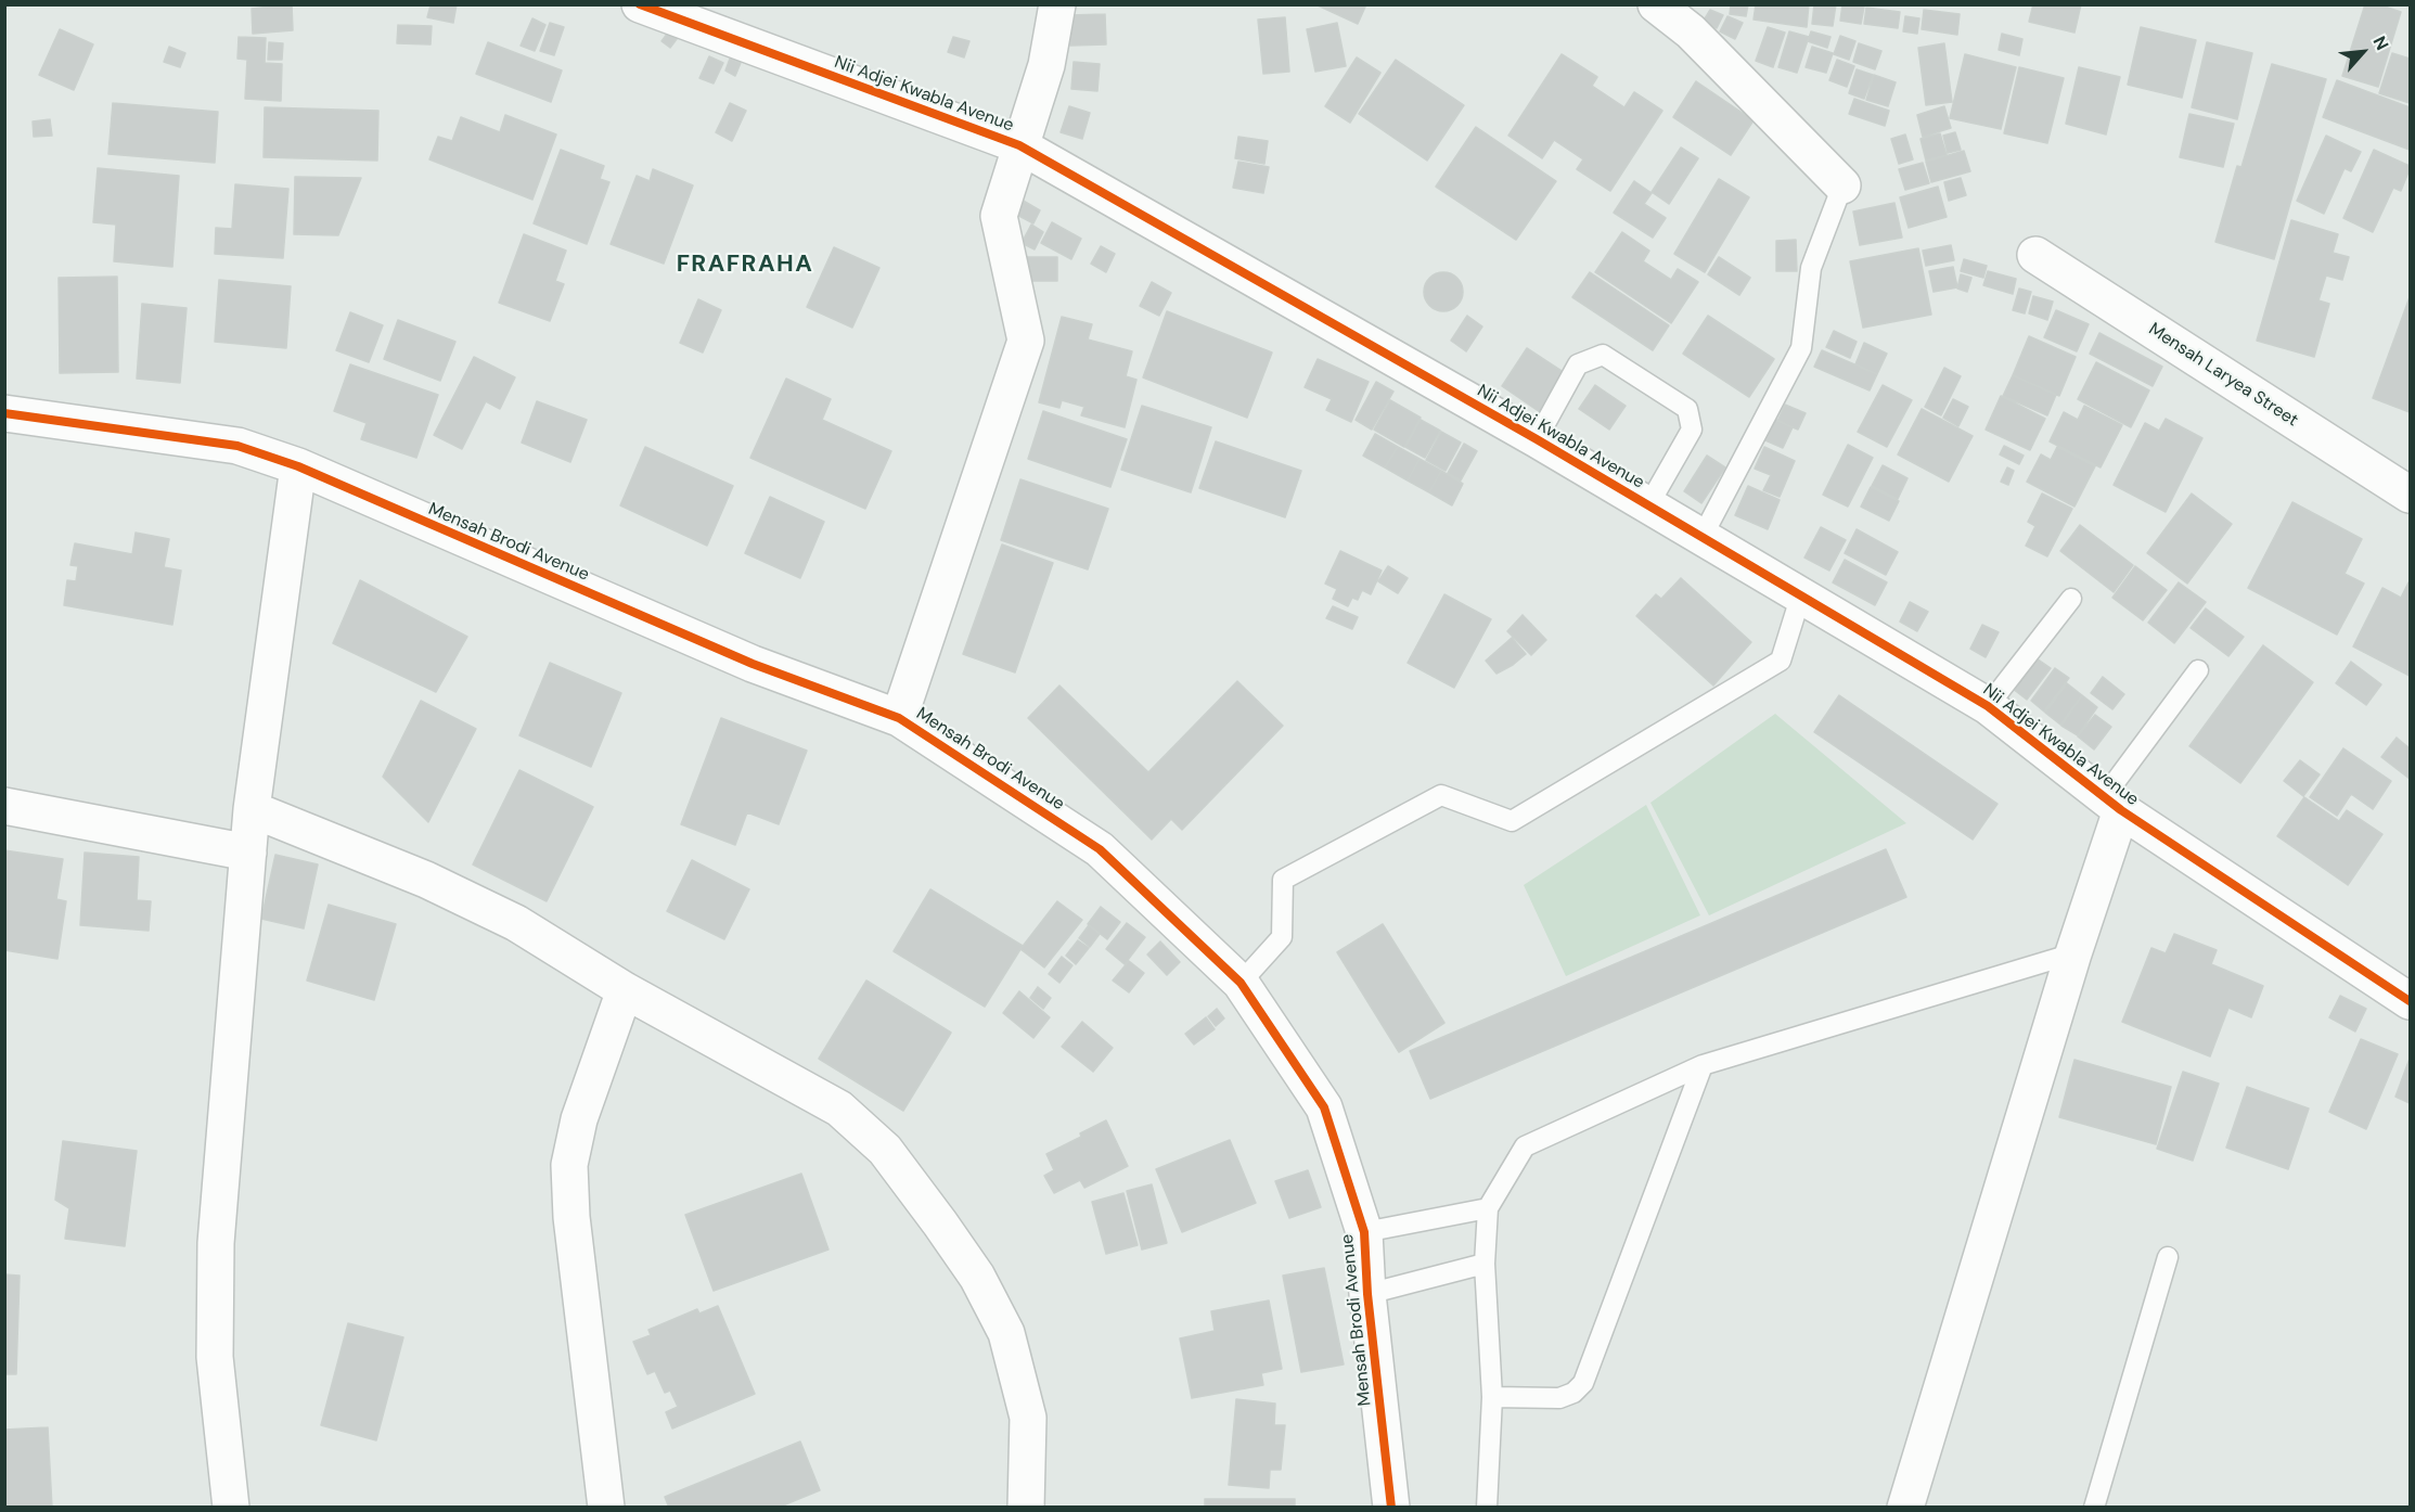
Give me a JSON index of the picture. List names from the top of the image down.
{
  "streets": {
    "street": ["Nii Adjei Kwabla Avenue", "Mensah Laryea Street", "Mensah Brodi Avenue"]
  },
  "districts": ["FRAFRAHA"],
  "north": "top right"
}
